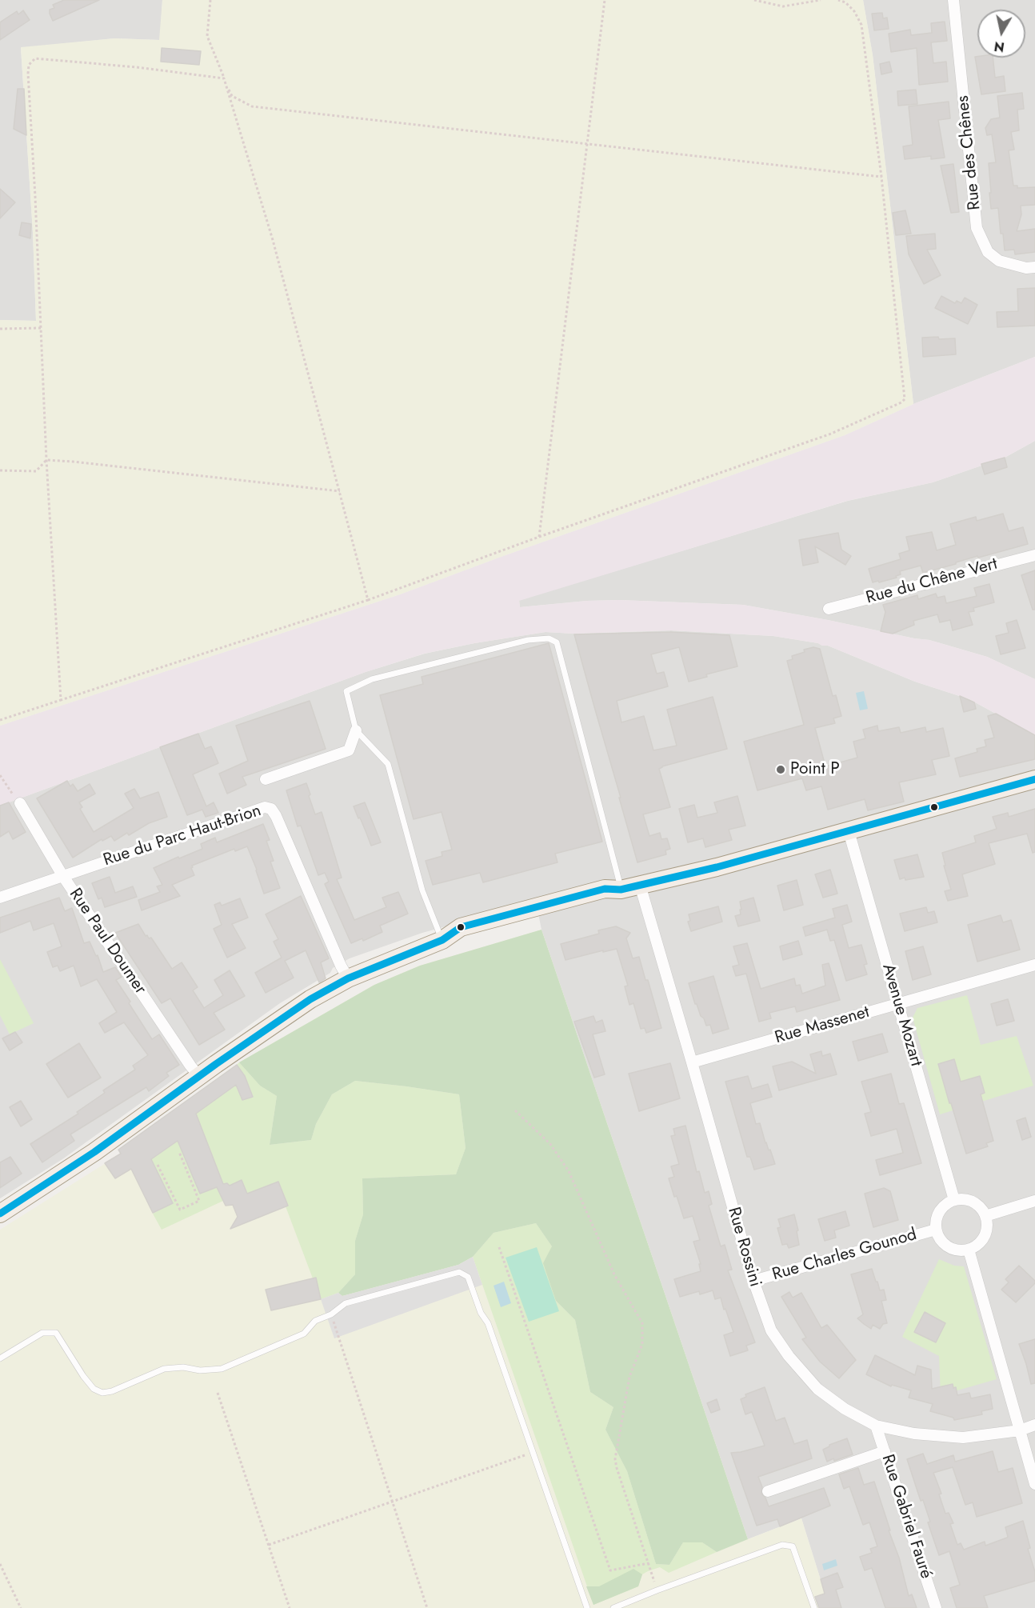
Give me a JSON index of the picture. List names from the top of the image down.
{
  "streets": {
    "street": [
      "Rue des Chênes",
      "Rue du Chêne Vert",
      "Rue du Parc Haut-Brion",
      "Rue Paul Doumer",
      "Avenue Mozart",
      "Rue Massenet",
      "Rue Rossini",
      "Rue Charles Gounod",
      "Rue Gabriel Fauré"
    ]
  },
  "crossings": [
    ["Rue du Parc Haut-Brion", "Rue Paul Doumer"],
    ["Avenue Mozart", "Rue Massenet"],
    ["Avenue Mozart", "Rue Charles Gounod"],
    ["Rue Massenet", "Rue Rossini"],
    ["Rue Rossini", "Rue Charles Gounod"],
    ["Rue Rossini", "Rue Gabriel Fauré"]
  ],
  "places": ["Point P"],
  "north": "bottom"
}
